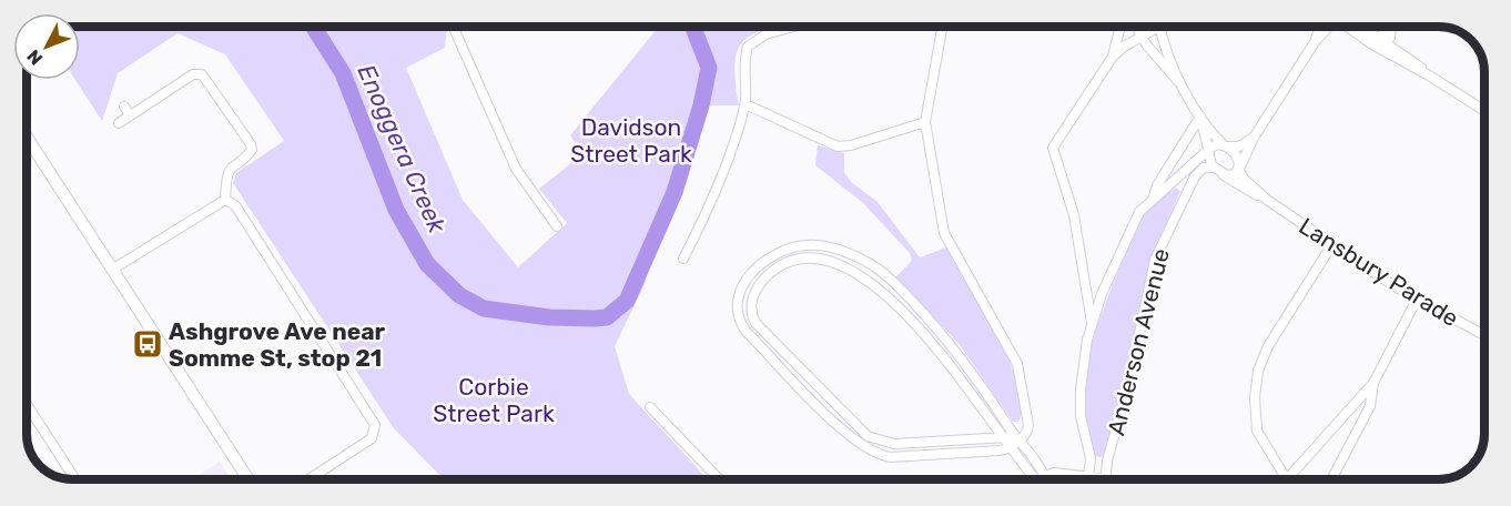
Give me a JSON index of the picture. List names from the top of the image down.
{
  "streets": {
    "street": ["Lansbury Parade", "Anderson Avenue"]
  },
  "crossings": [
    ["Lansbury Parade", "Anderson Avenue"]
  ],
  "water": ["Enoggera Creek"],
  "parks": ["Davidson Street Park", "Corbie Street Park"],
  "places": {
    "bus stop": ["Ashgrove Ave near Somme St, stop 21"]
  },
  "north": "bottom left"
}
